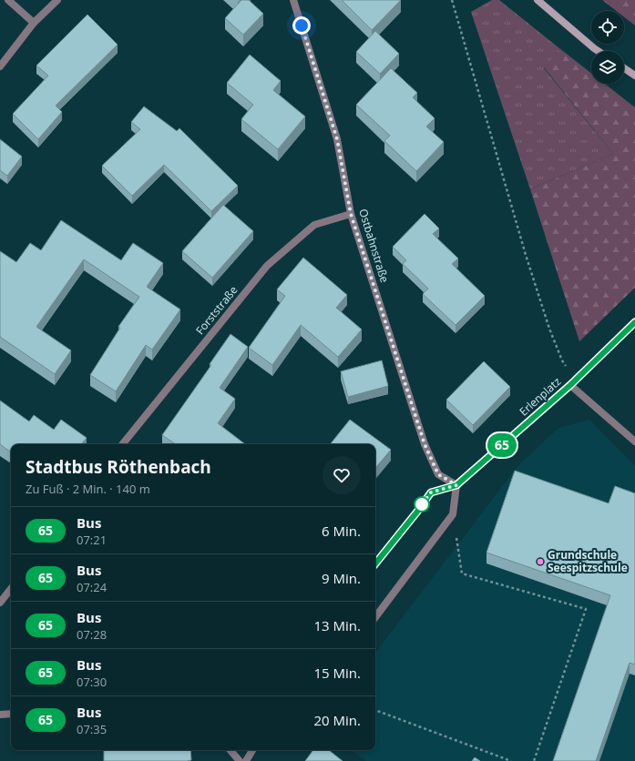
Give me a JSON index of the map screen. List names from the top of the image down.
{
  "streets": {
    "street": ["Ostbahnstraße", "Forststraße", "Erlenplatz"]
  },
  "crossings": [
    ["Ostbahnstraße", "Forststraße"],
    ["Ostbahnstraße", "Erlenplatz"]
  ],
  "places": ["Grundschule Seespitzschule"],
  "lines": ["bus line 65"],
  "page": {
    "on_map": "65",
    "heading": ["Stadtbus Röthenbach", "Zu Fuß · 2 Min. · 140 m"],
    "list": [
      {
        "mark": "65",
        "name": "Bus",
        "note": "07:21",
        "value": "6 Min."
      },
      {
        "mark": "65",
        "name": "Bus",
        "note": "07:24",
        "value": "9 Min."
      },
      {
        "mark": "65",
        "name": "Bus",
        "note": "07:28",
        "value": "13 Min."
      },
      {
        "mark": "65",
        "name": "Bus",
        "note": "07:30",
        "value": "15 Min."
      },
      {
        "mark": "65",
        "name": "Bus",
        "note": "07:35",
        "value": "20 Min."
      }
    ]
  }
}
